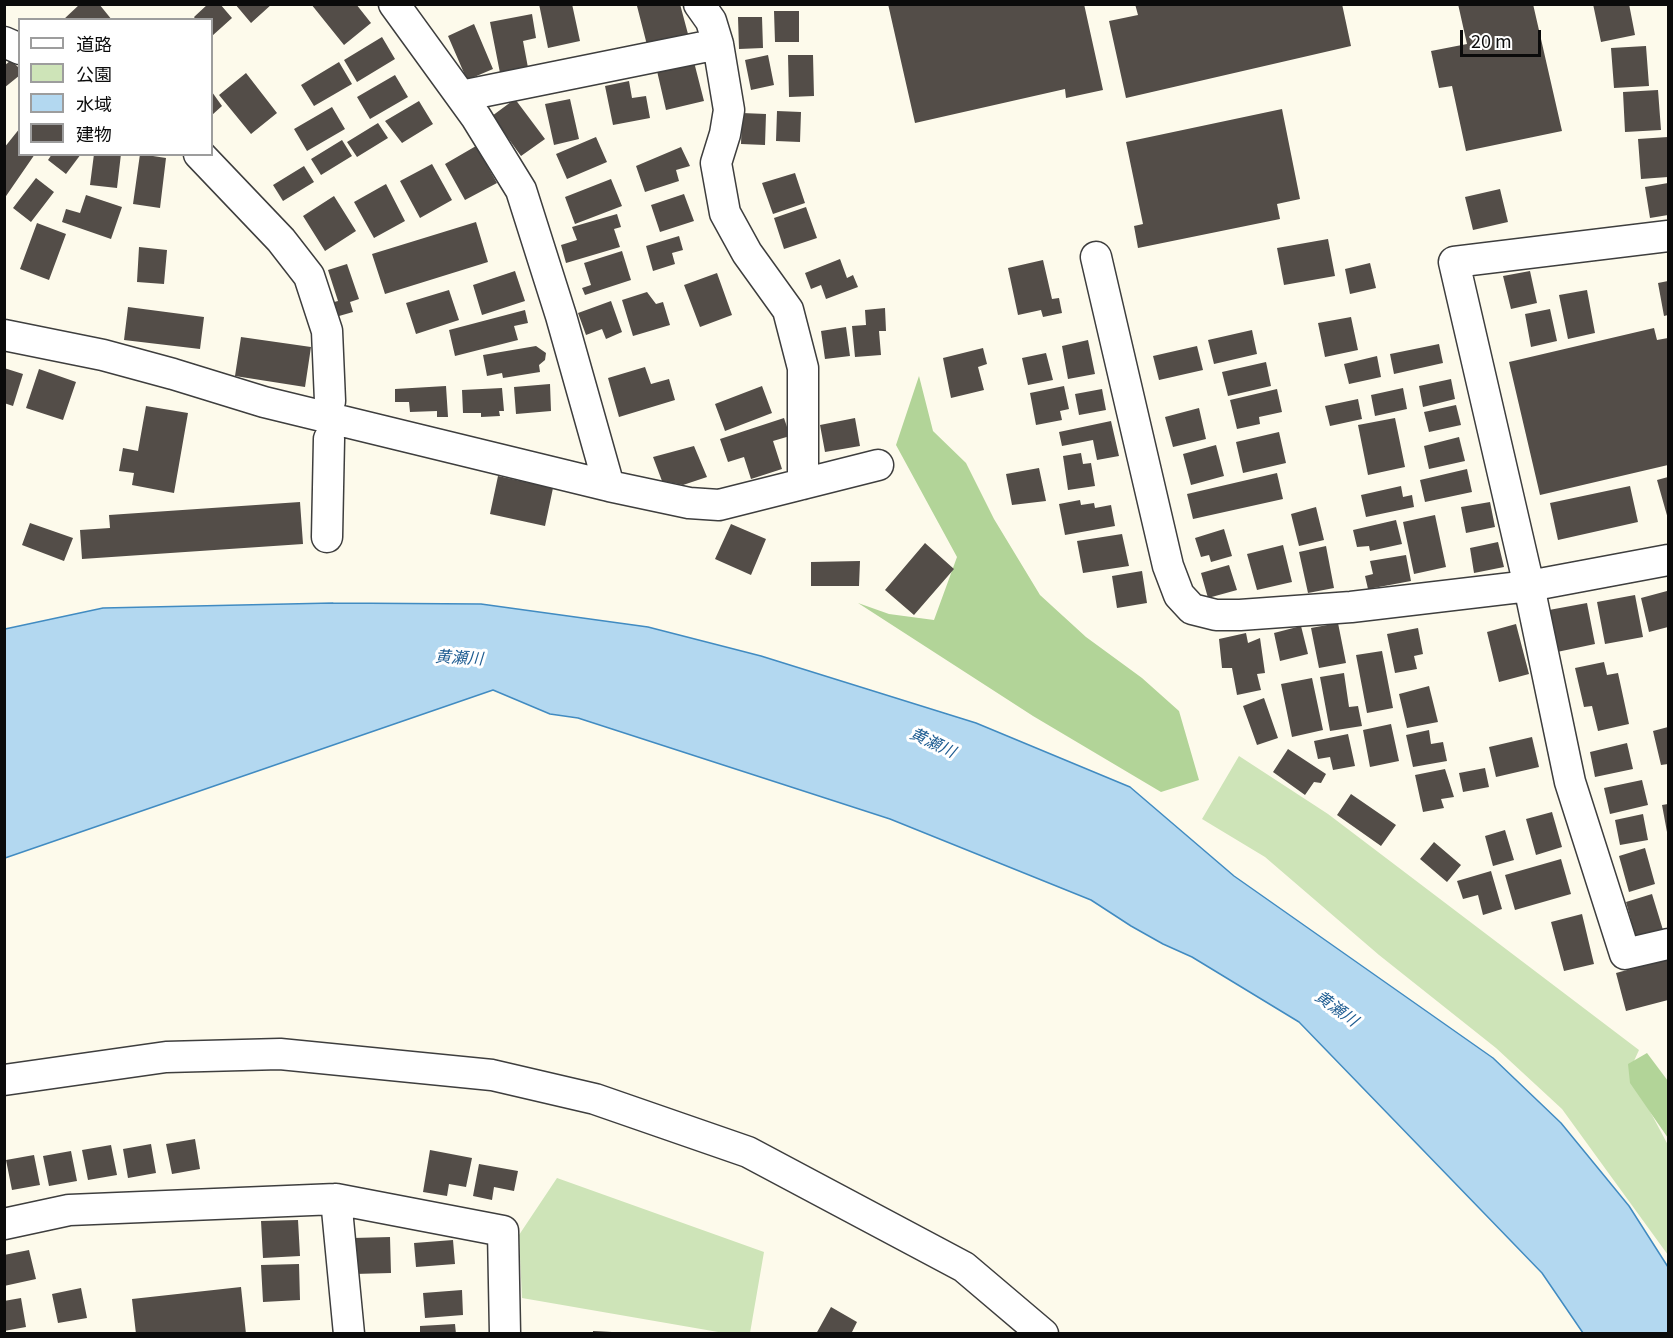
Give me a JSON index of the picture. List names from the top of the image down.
{
  "water": ["黄瀬川"],
  "legend": [
    "道路",
    "公園",
    "水域",
    "建物"
  ],
  "scale_bar": "20 m"
}
